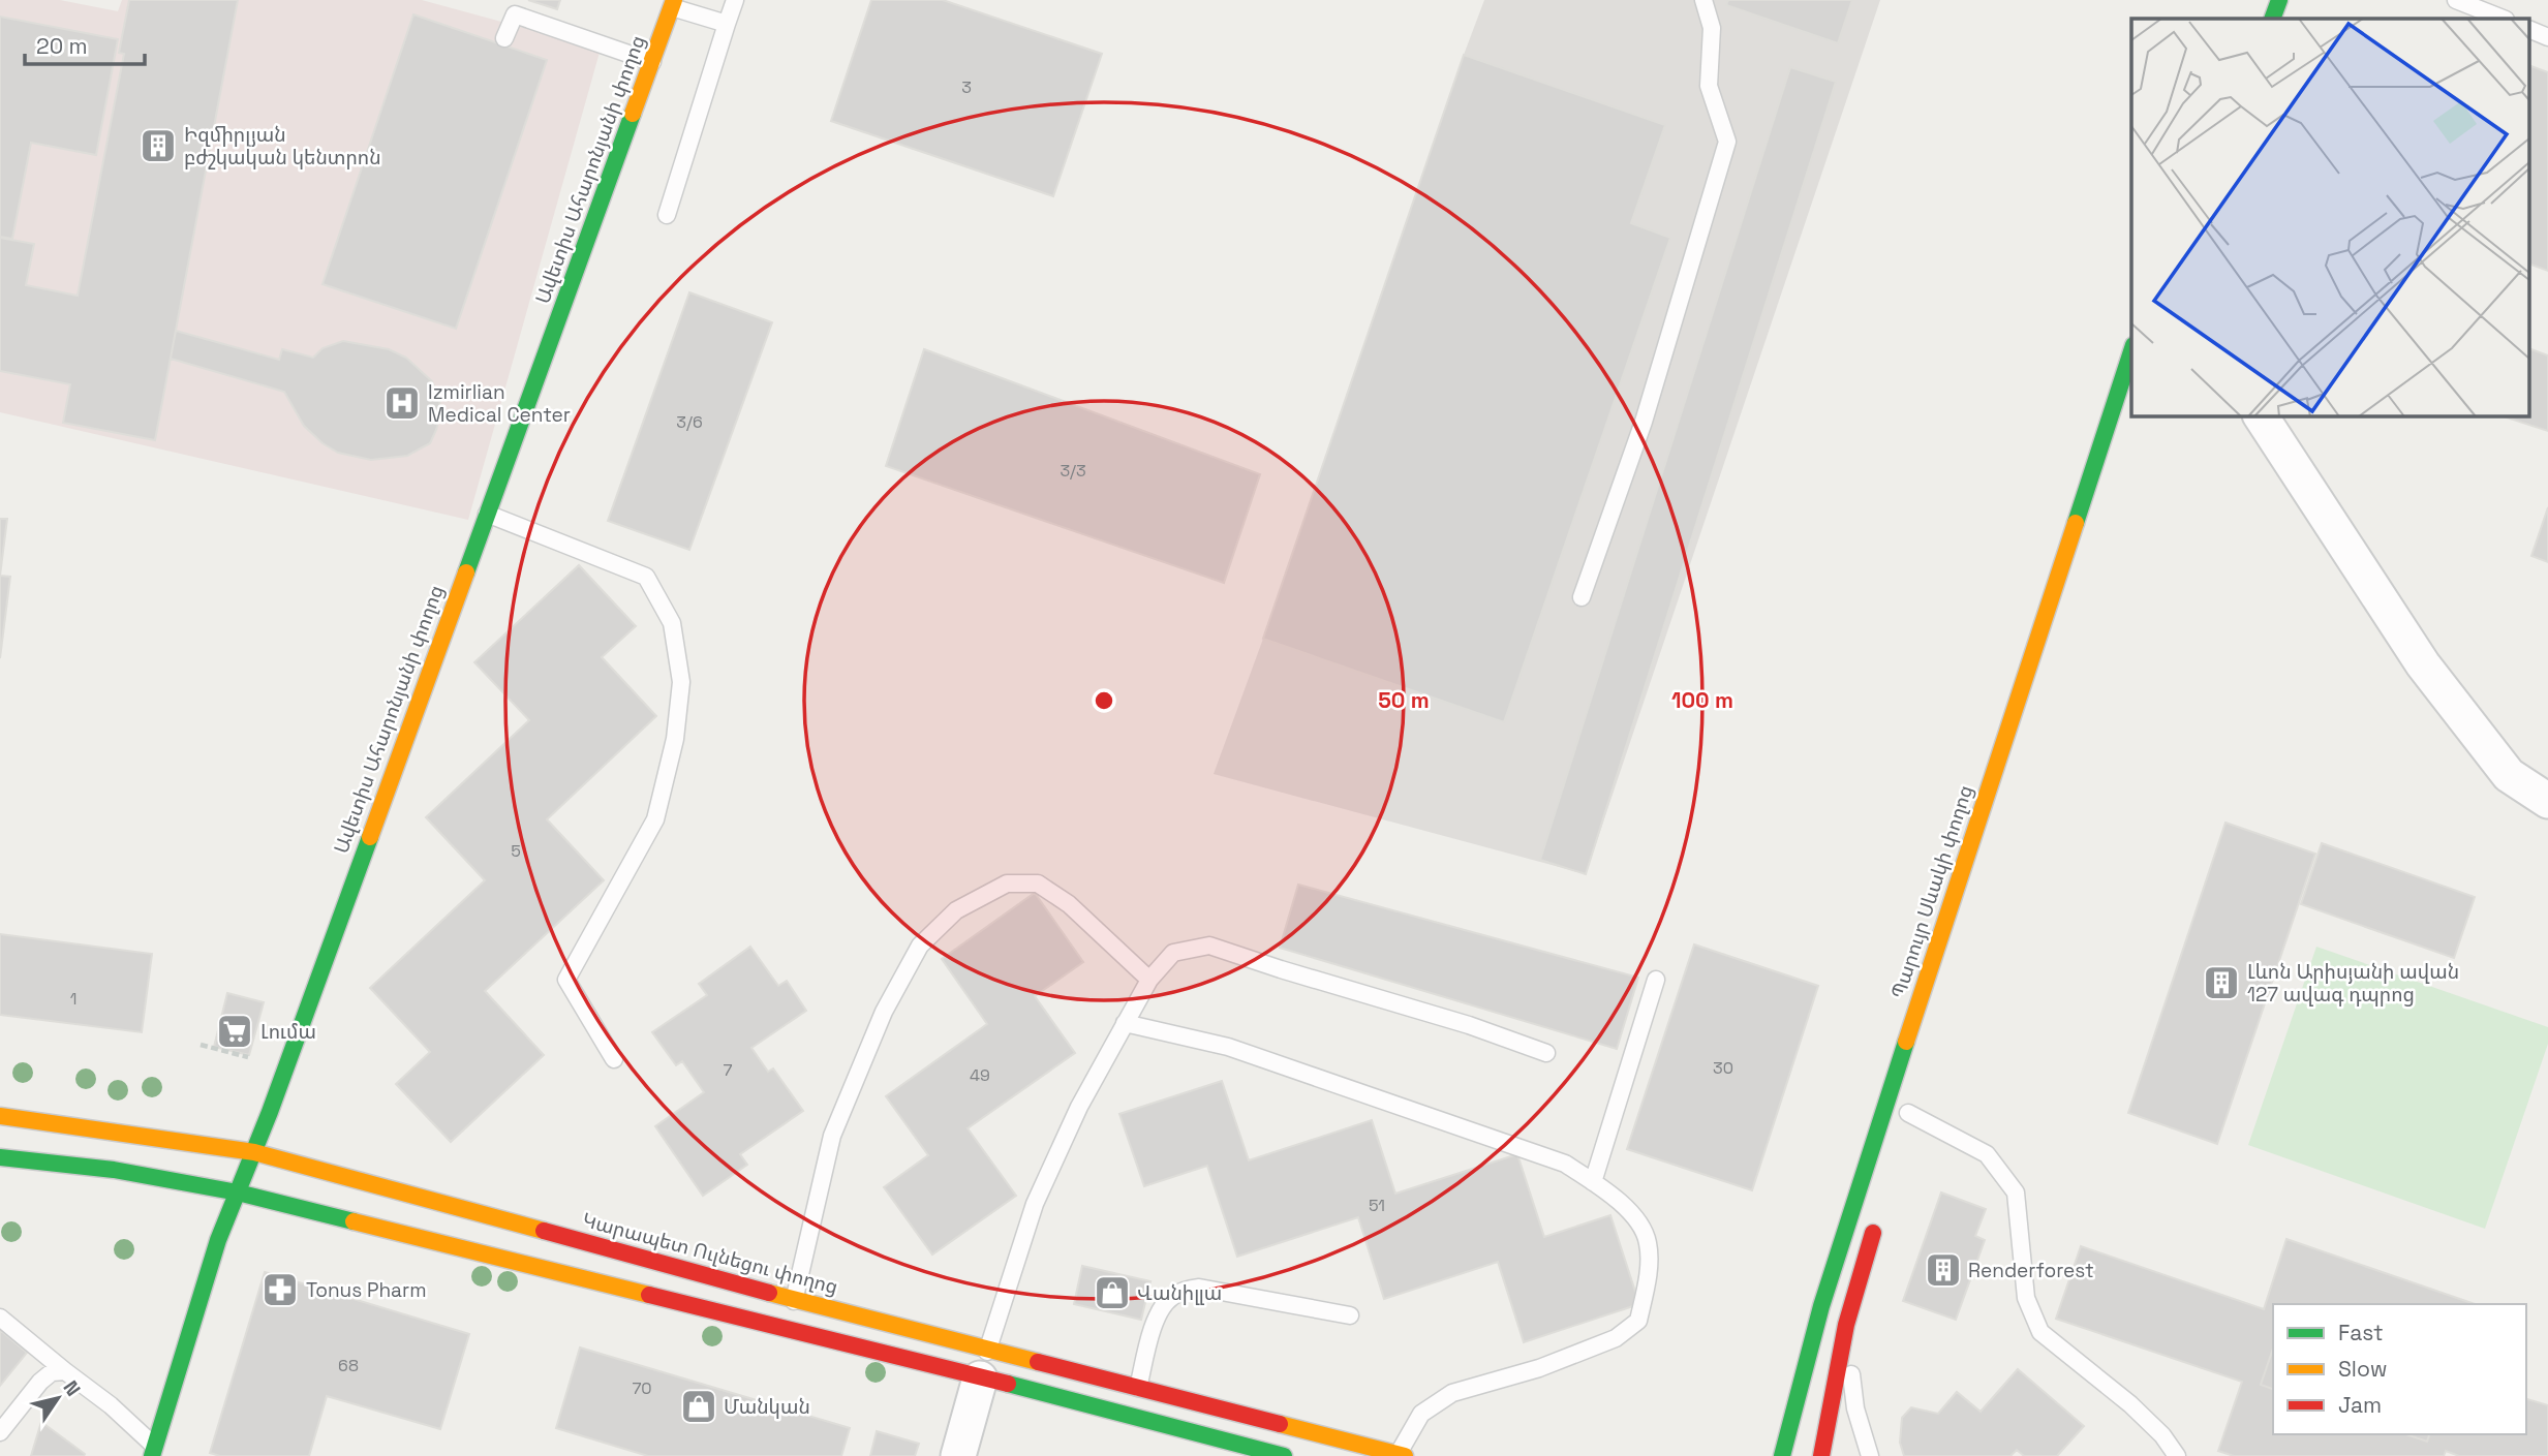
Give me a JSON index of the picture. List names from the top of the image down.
{
  "streets": {
    "street": ["Ավետիս Ահարոնյանի փողոց", "Պարույր Սևակի փողոց", "Կարապետ Ուլնեցու փողոց"]
  },
  "crossings": [
    ["Ավետիս Ահարոնյանի փողոց", "Կարապետ Ուլնեցու փողոց"]
  ],
  "places": {
    "building": ["Իզմիրլյան բժշկական կենտրոն", "Լևոն Արիսյանի ավան 127 ավագ դպրոց", "Renderforest"],
    "hospital": ["Izmirlian Medical Center"],
    "supermarket": ["Լումա"],
    "pharmacy": ["Tonus Pharm"],
    "shop": ["Վանիլլա", "Մանկան"]
  },
  "house_numbers": [
    "3",
    "3/6",
    "3/3",
    "5",
    "1",
    "30",
    "7",
    "49",
    "51",
    "68",
    "70"
  ],
  "legend": ["Fast", "Slow", "Jam"],
  "scale_bar": "20 m",
  "north": "top right",
  "rings": ["50 m", "100 m"]
}
